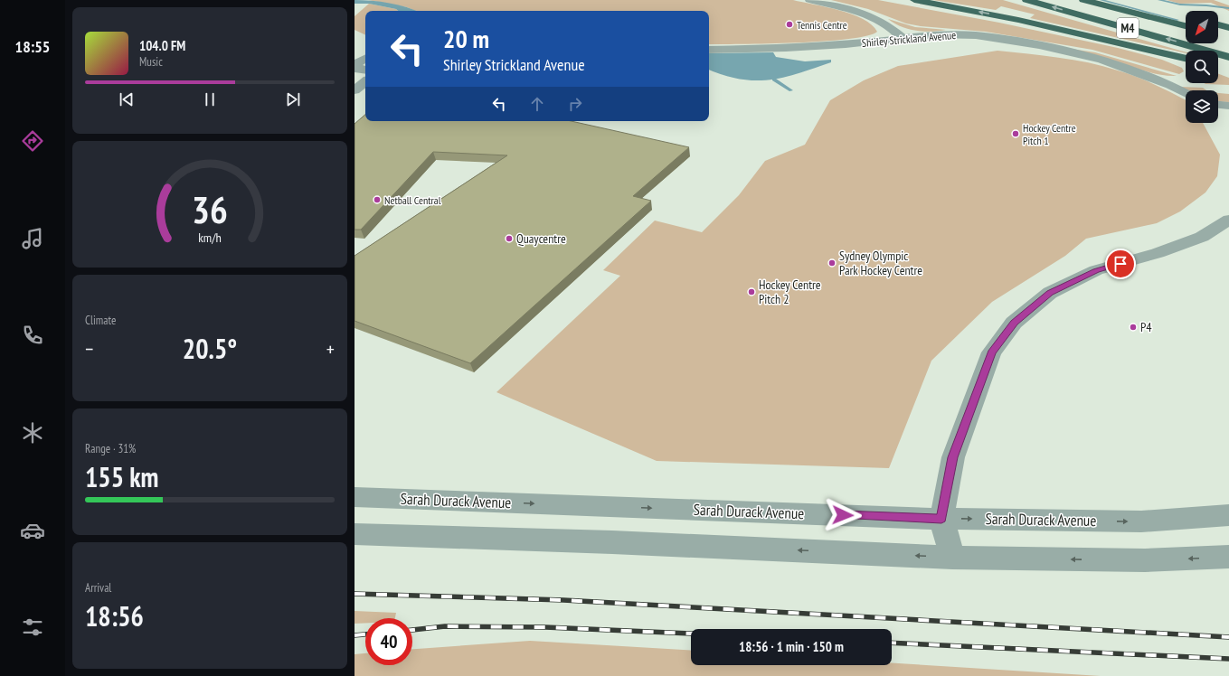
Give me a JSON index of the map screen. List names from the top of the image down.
{
  "streets": {
    "highway": ["M4"],
    "street": ["Shirley Strickland Avenue", "Sarah Durack Avenue"]
  },
  "places": [
    "Tennis Centre",
    "Hockey Centre Pitch 1",
    "Netball Central",
    "Quaycentre",
    "Sydney Olympic Park Hockey Centre",
    "Hockey Centre Pitch 2",
    "P4"
  ],
  "north": "bottom left",
  "page": {
    "tabs": "18:55",
    "turn": ["20 m", "Shirley Strickland Avenue"],
    "song": ["104.0 FM", "Music"],
    "tile": [
      "Climate",
      ["Range · 31%", "155 km"],
      ["Arrival", "18:56"]
    ],
    "heat": ["−", "20.5°", "+"],
    "limit": "40",
    "trip": "18:56 · 1 min · 150 m",
    "gauge": ["36", "km/h"]
  }
}
